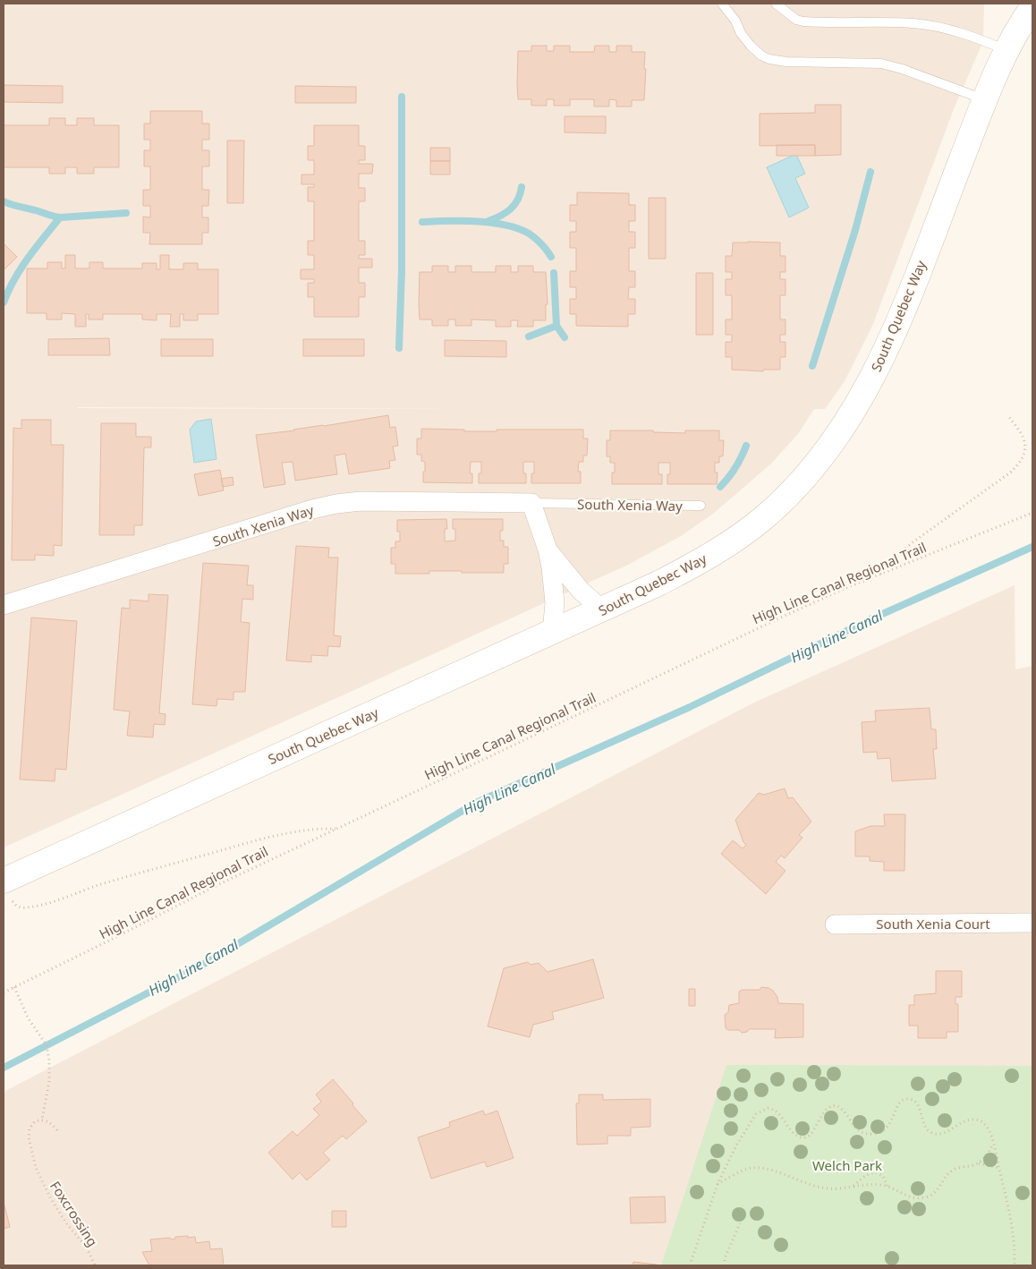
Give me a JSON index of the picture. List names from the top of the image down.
{
  "streets": {
    "street": ["South Quebec Way", "South Xenia Way", "South Xenia Court"],
    "path": ["High Line Canal Regional Trail", "Foxcrossing"]
  },
  "water": ["High Line Canal"],
  "parks": ["Welch Park"]
}
